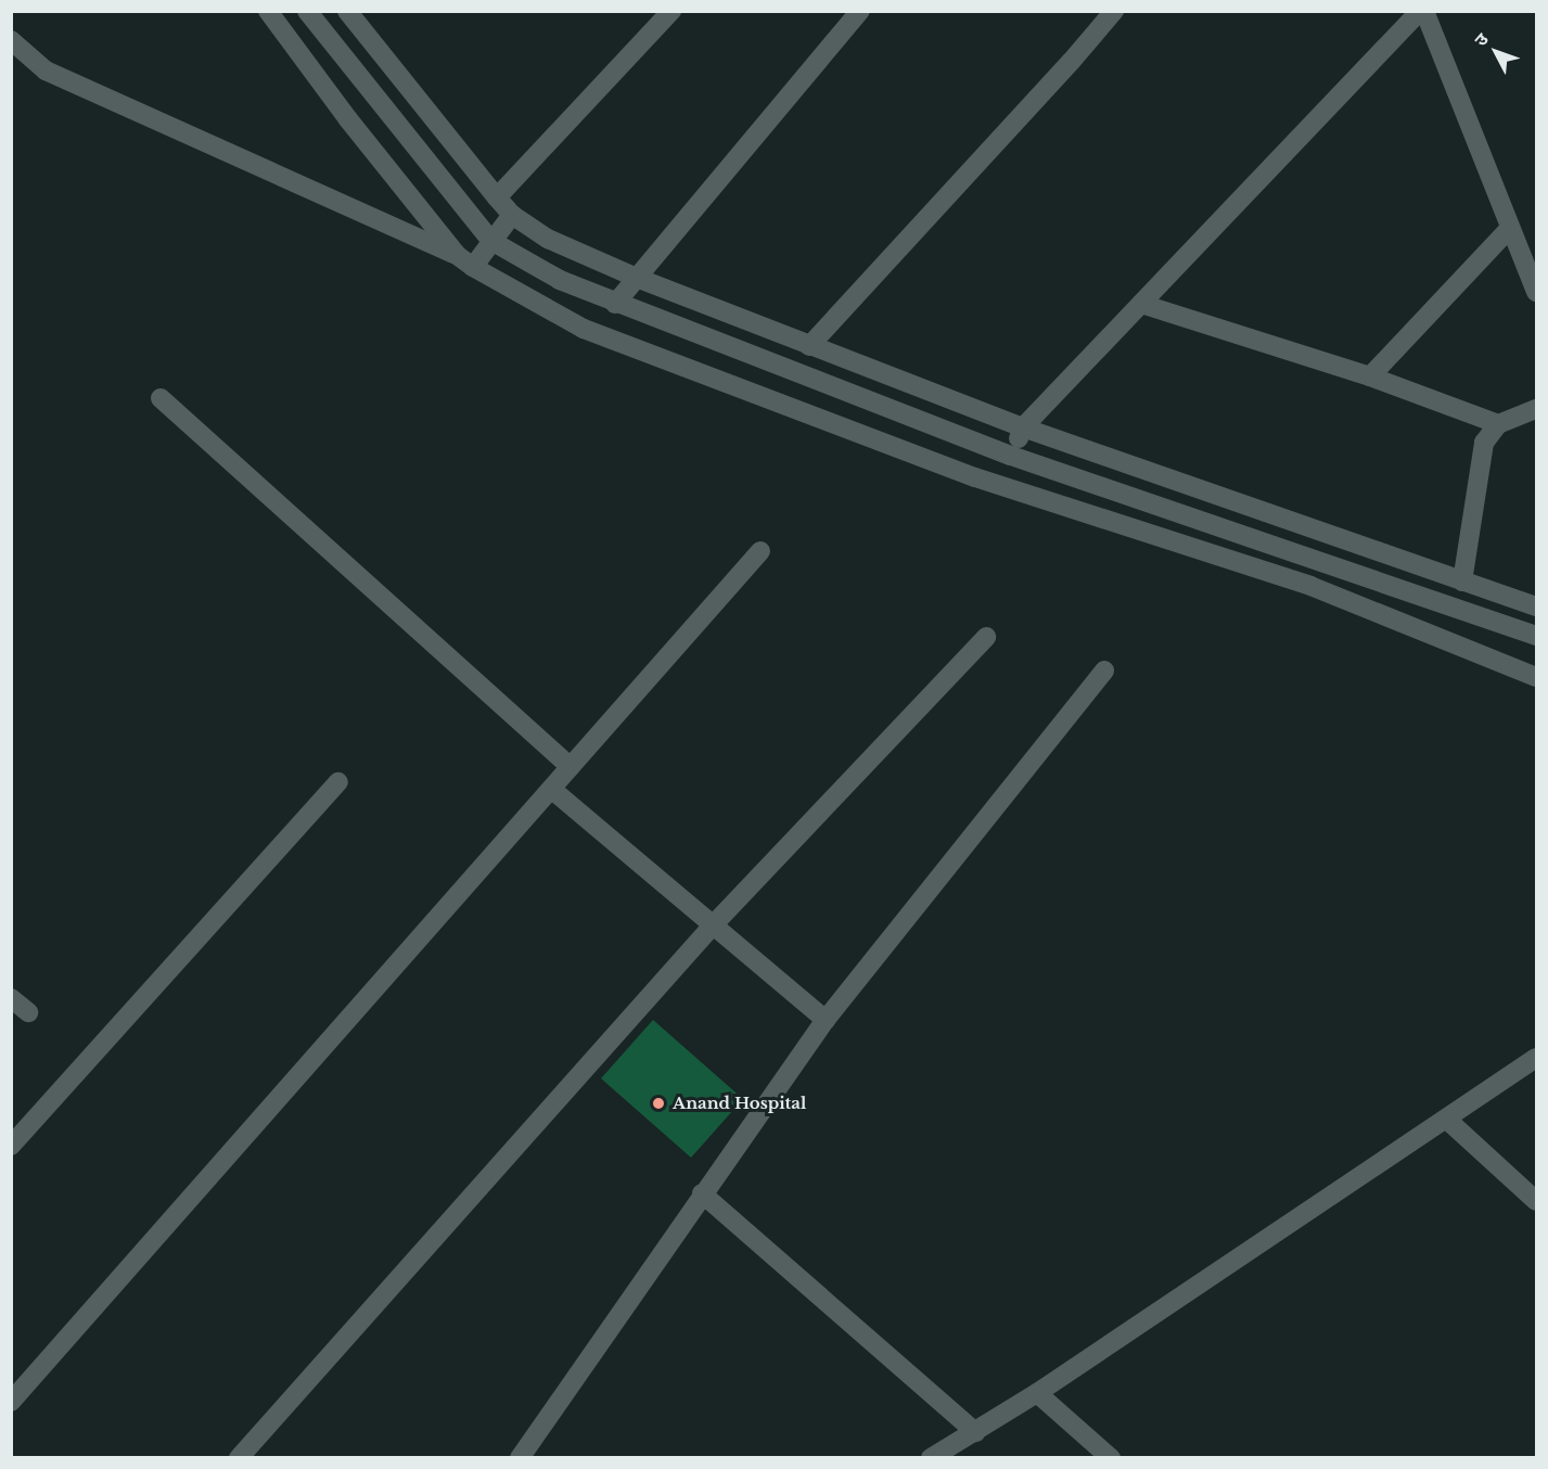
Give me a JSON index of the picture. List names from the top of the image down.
{
  "places": ["Anand Hospital"],
  "north": "top left"
}
